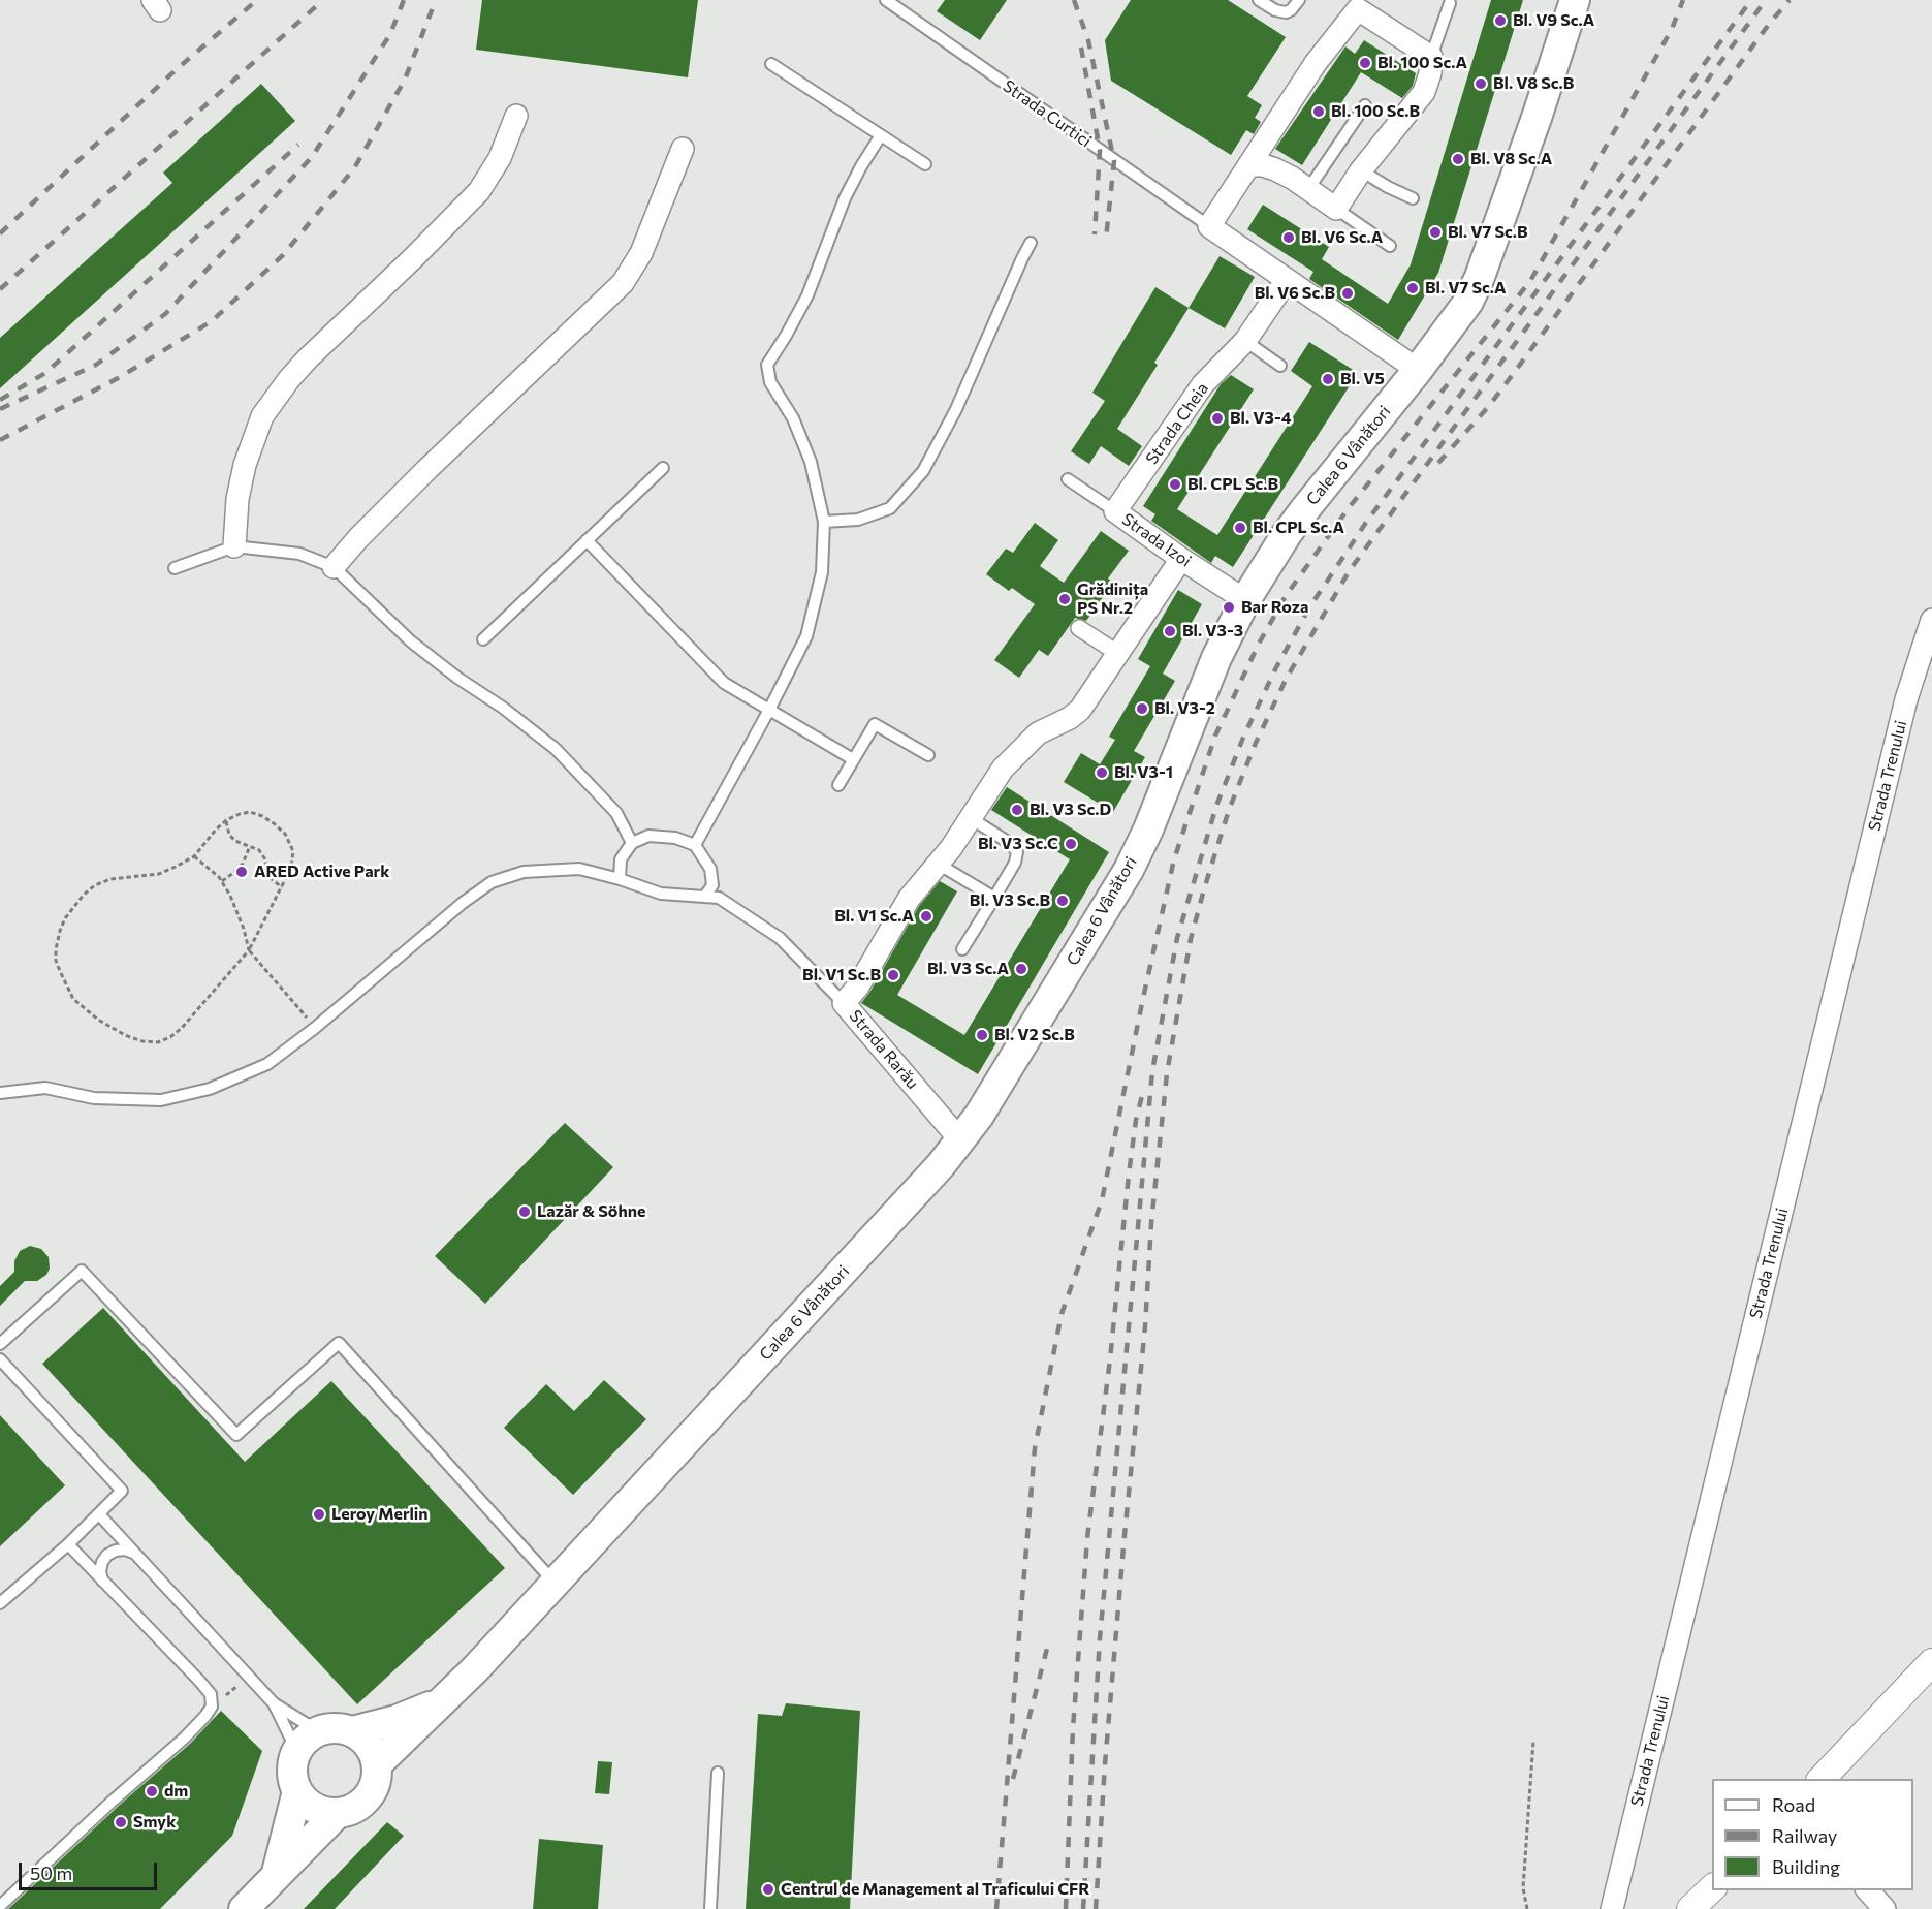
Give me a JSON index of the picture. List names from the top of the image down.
{
  "streets": {
    "main road": ["Calea 6 Vânători"],
    "street": [
      "Strada Curtici",
      "Strada Cheia",
      "Strada Izoi",
      "Strada Trenului",
      "Strada Rarău"
    ]
  },
  "crossings": [
    ["Strada Curtici", "Strada Cheia"],
    ["Strada Curtici", "Calea 6 Vânători"],
    ["Strada Cheia", "Strada Izoi"],
    ["Calea 6 Vânători", "Strada Izoi"],
    ["Calea 6 Vânători", "Strada Rarău"],
    ["Strada Izoi", "Strada Rarău"]
  ],
  "places": [
    "Bl. V9 Sc.A",
    "Bl. 100 Sc.A",
    "Bl. V8 Sc.B",
    "Bl. 100 Sc.B",
    "Bl. V8 Sc.A",
    "Bl. V7 Sc.B",
    "Bl. V6 Sc.A",
    "Bl. V7 Sc.A",
    "Bl. V6 Sc.B",
    "Bl. V5",
    "Bl. V3-4",
    "Bl. CPL Sc.B",
    "Bl. CPL Sc.A",
    "Grădinița PS Nr.2",
    "Bar Roza",
    "Bl. V3-3",
    "Bl. V3-2",
    "Bl. V3-1",
    "Bl. V3 Sc.D",
    "Bl. V3 Sc.C",
    "ARED Active Park",
    "Bl. V3 Sc.B",
    "Bl. V1 Sc.A",
    "Bl. V3 Sc.A",
    "Bl. V1 Sc.B",
    "Bl. V2 Sc.B",
    "Lazăr & Söhne",
    "Leroy Merlin",
    "dm",
    "Smyk",
    "Centrul de Management al Traficului CFR"
  ],
  "legend": ["Road", "Railway", "Building"],
  "scale_bar": "50 m"
}
